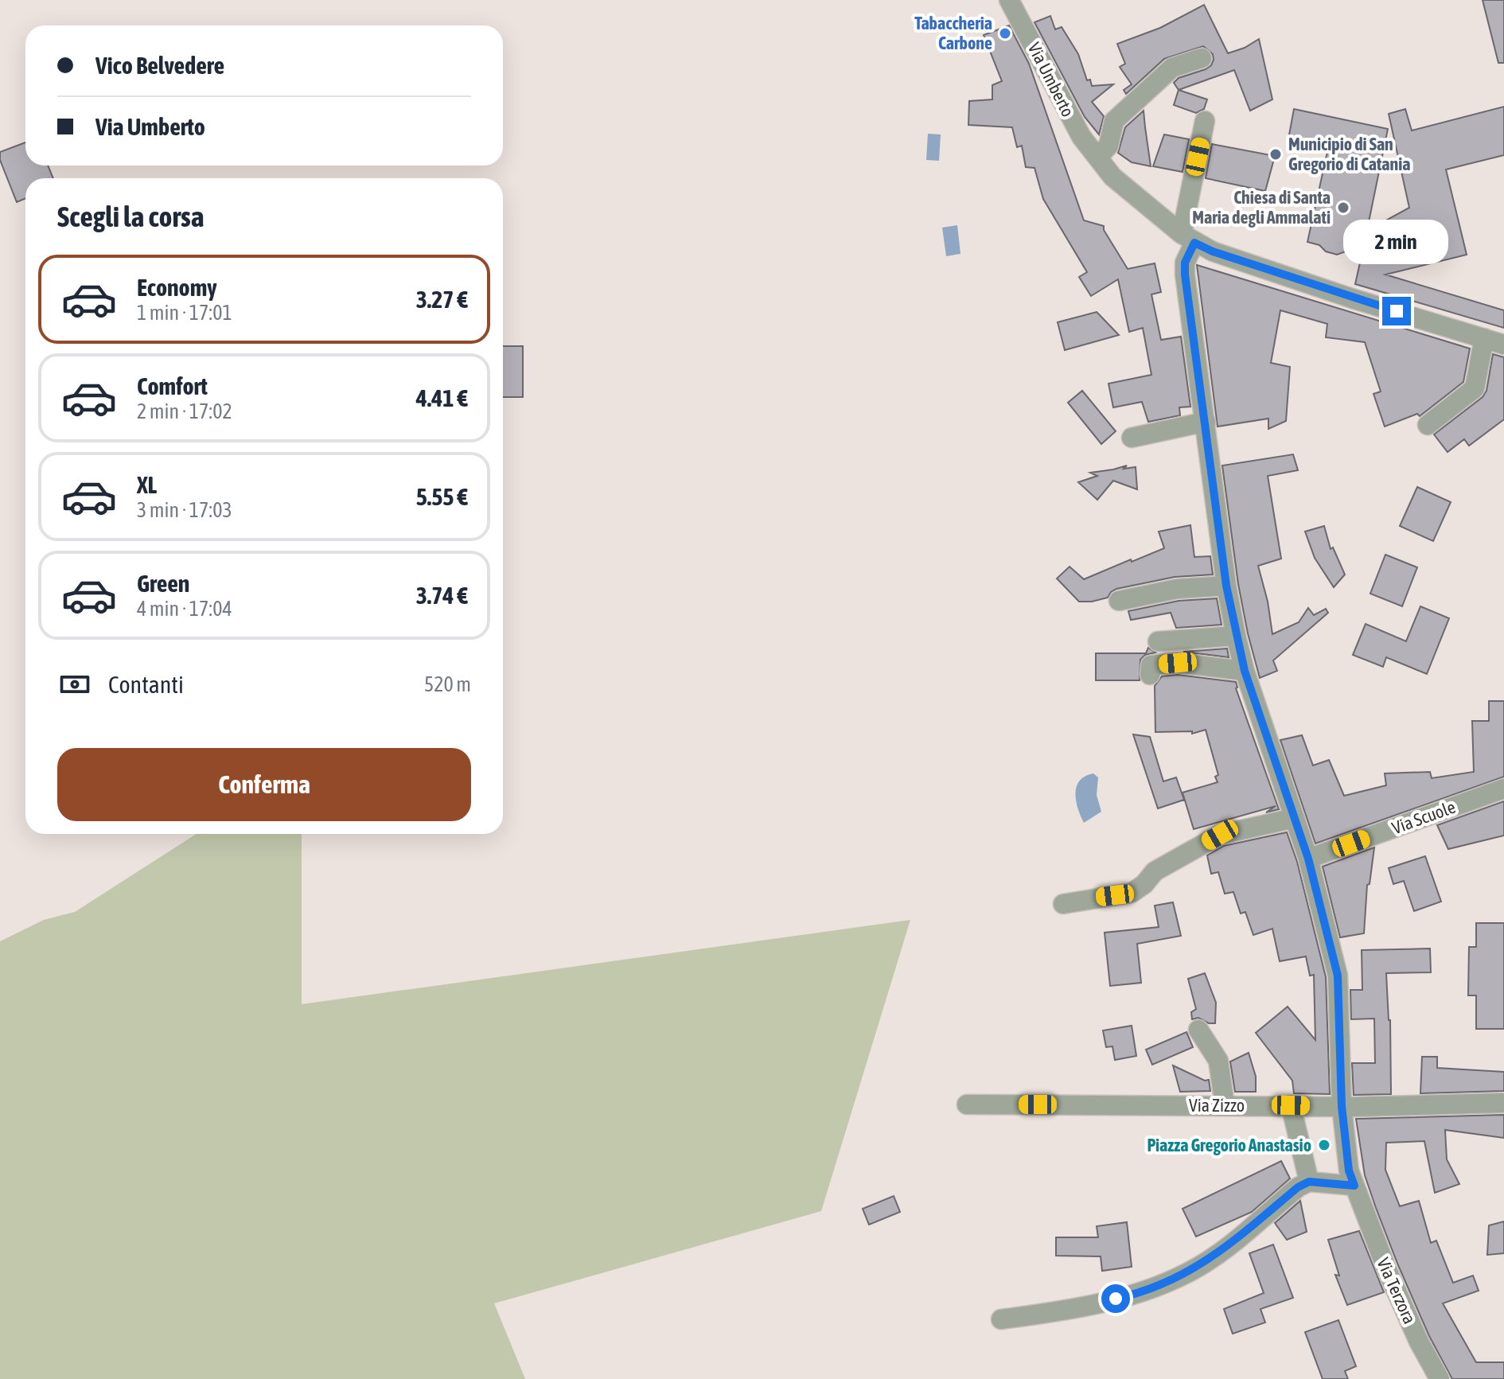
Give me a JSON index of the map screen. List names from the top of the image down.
{
  "streets": {
    "street": [
      "Via Umberto",
      "Via Scuole",
      "Via Zizzo",
      "Via Terzora"
    ]
  },
  "crossings": [
    ["Via Umberto", "Via Terzora"],
    ["Via Scuole", "Via Terzora"],
    ["Via Zizzo", "Via Terzora"]
  ],
  "places": [
    "Tabaccheria Carbone",
    "Municipio di San Gregorio di Catania",
    "Chiesa di Santa Maria degli Ammalati",
    "Piazza Gregorio Anastasio"
  ],
  "page": {
    "banner": ["Vico Belvedere", "Via Umberto"],
    "heading": "Scegli la corsa",
    "bubble": "2 min",
    "list": [
      {
        "name": "Economy",
        "note": "1 min · 17:01",
        "value": "3.27 €"
      },
      {
        "name": "Comfort",
        "note": "2 min · 17:02",
        "value": "4.41 €"
      },
      {
        "name": "XL",
        "note": "3 min · 17:03",
        "value": "5.55 €"
      },
      {
        "name": "Green",
        "note": "4 min · 17:04",
        "value": "3.74 €"
      }
    ],
    "pay": ["Contanti", "520 m"],
    "buttons": "Conferma"
  }
}
